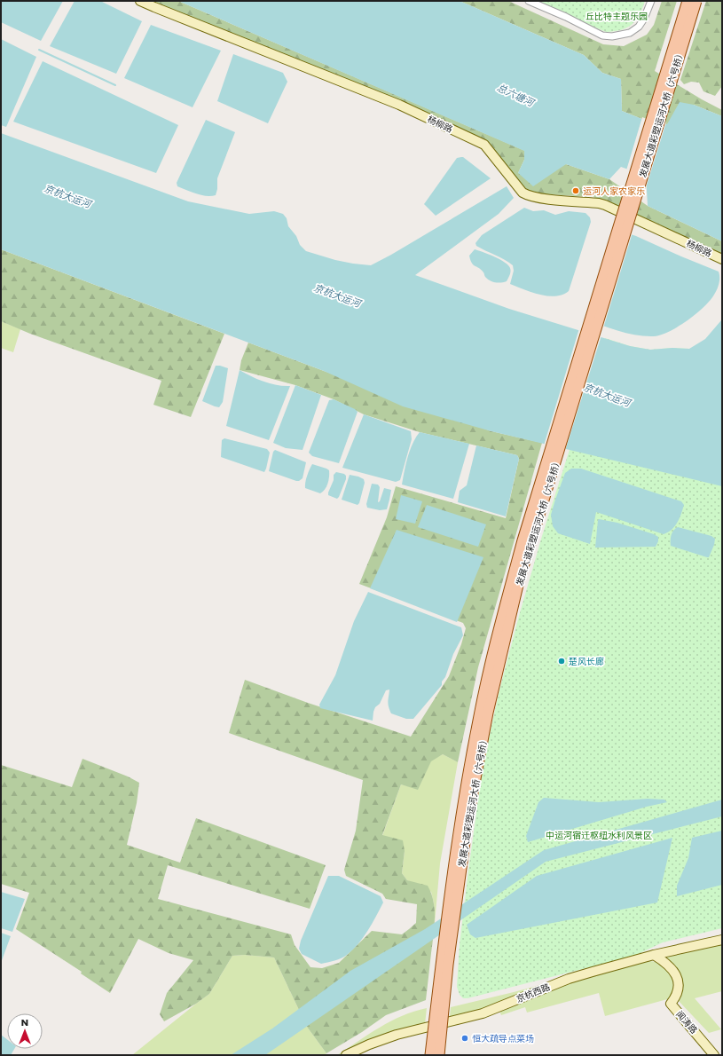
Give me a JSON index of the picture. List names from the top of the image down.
{
  "streets": {
    "main road": ["发展大道彩塑运河大桥（六号桥）"],
    "street": ["杨柳路", "京杭西路", "闻涛路"]
  },
  "crossings": [
    ["京杭西路", "闻涛路"]
  ],
  "water": ["总六塘河", "京杭大运河"],
  "parks": ["丘比特主题乐园", "中运河宿迁枢纽水利风景区"],
  "places": ["运河人家农家乐", "楚风长廊", "恒大疏导点菜场"],
  "north": "top"
}
